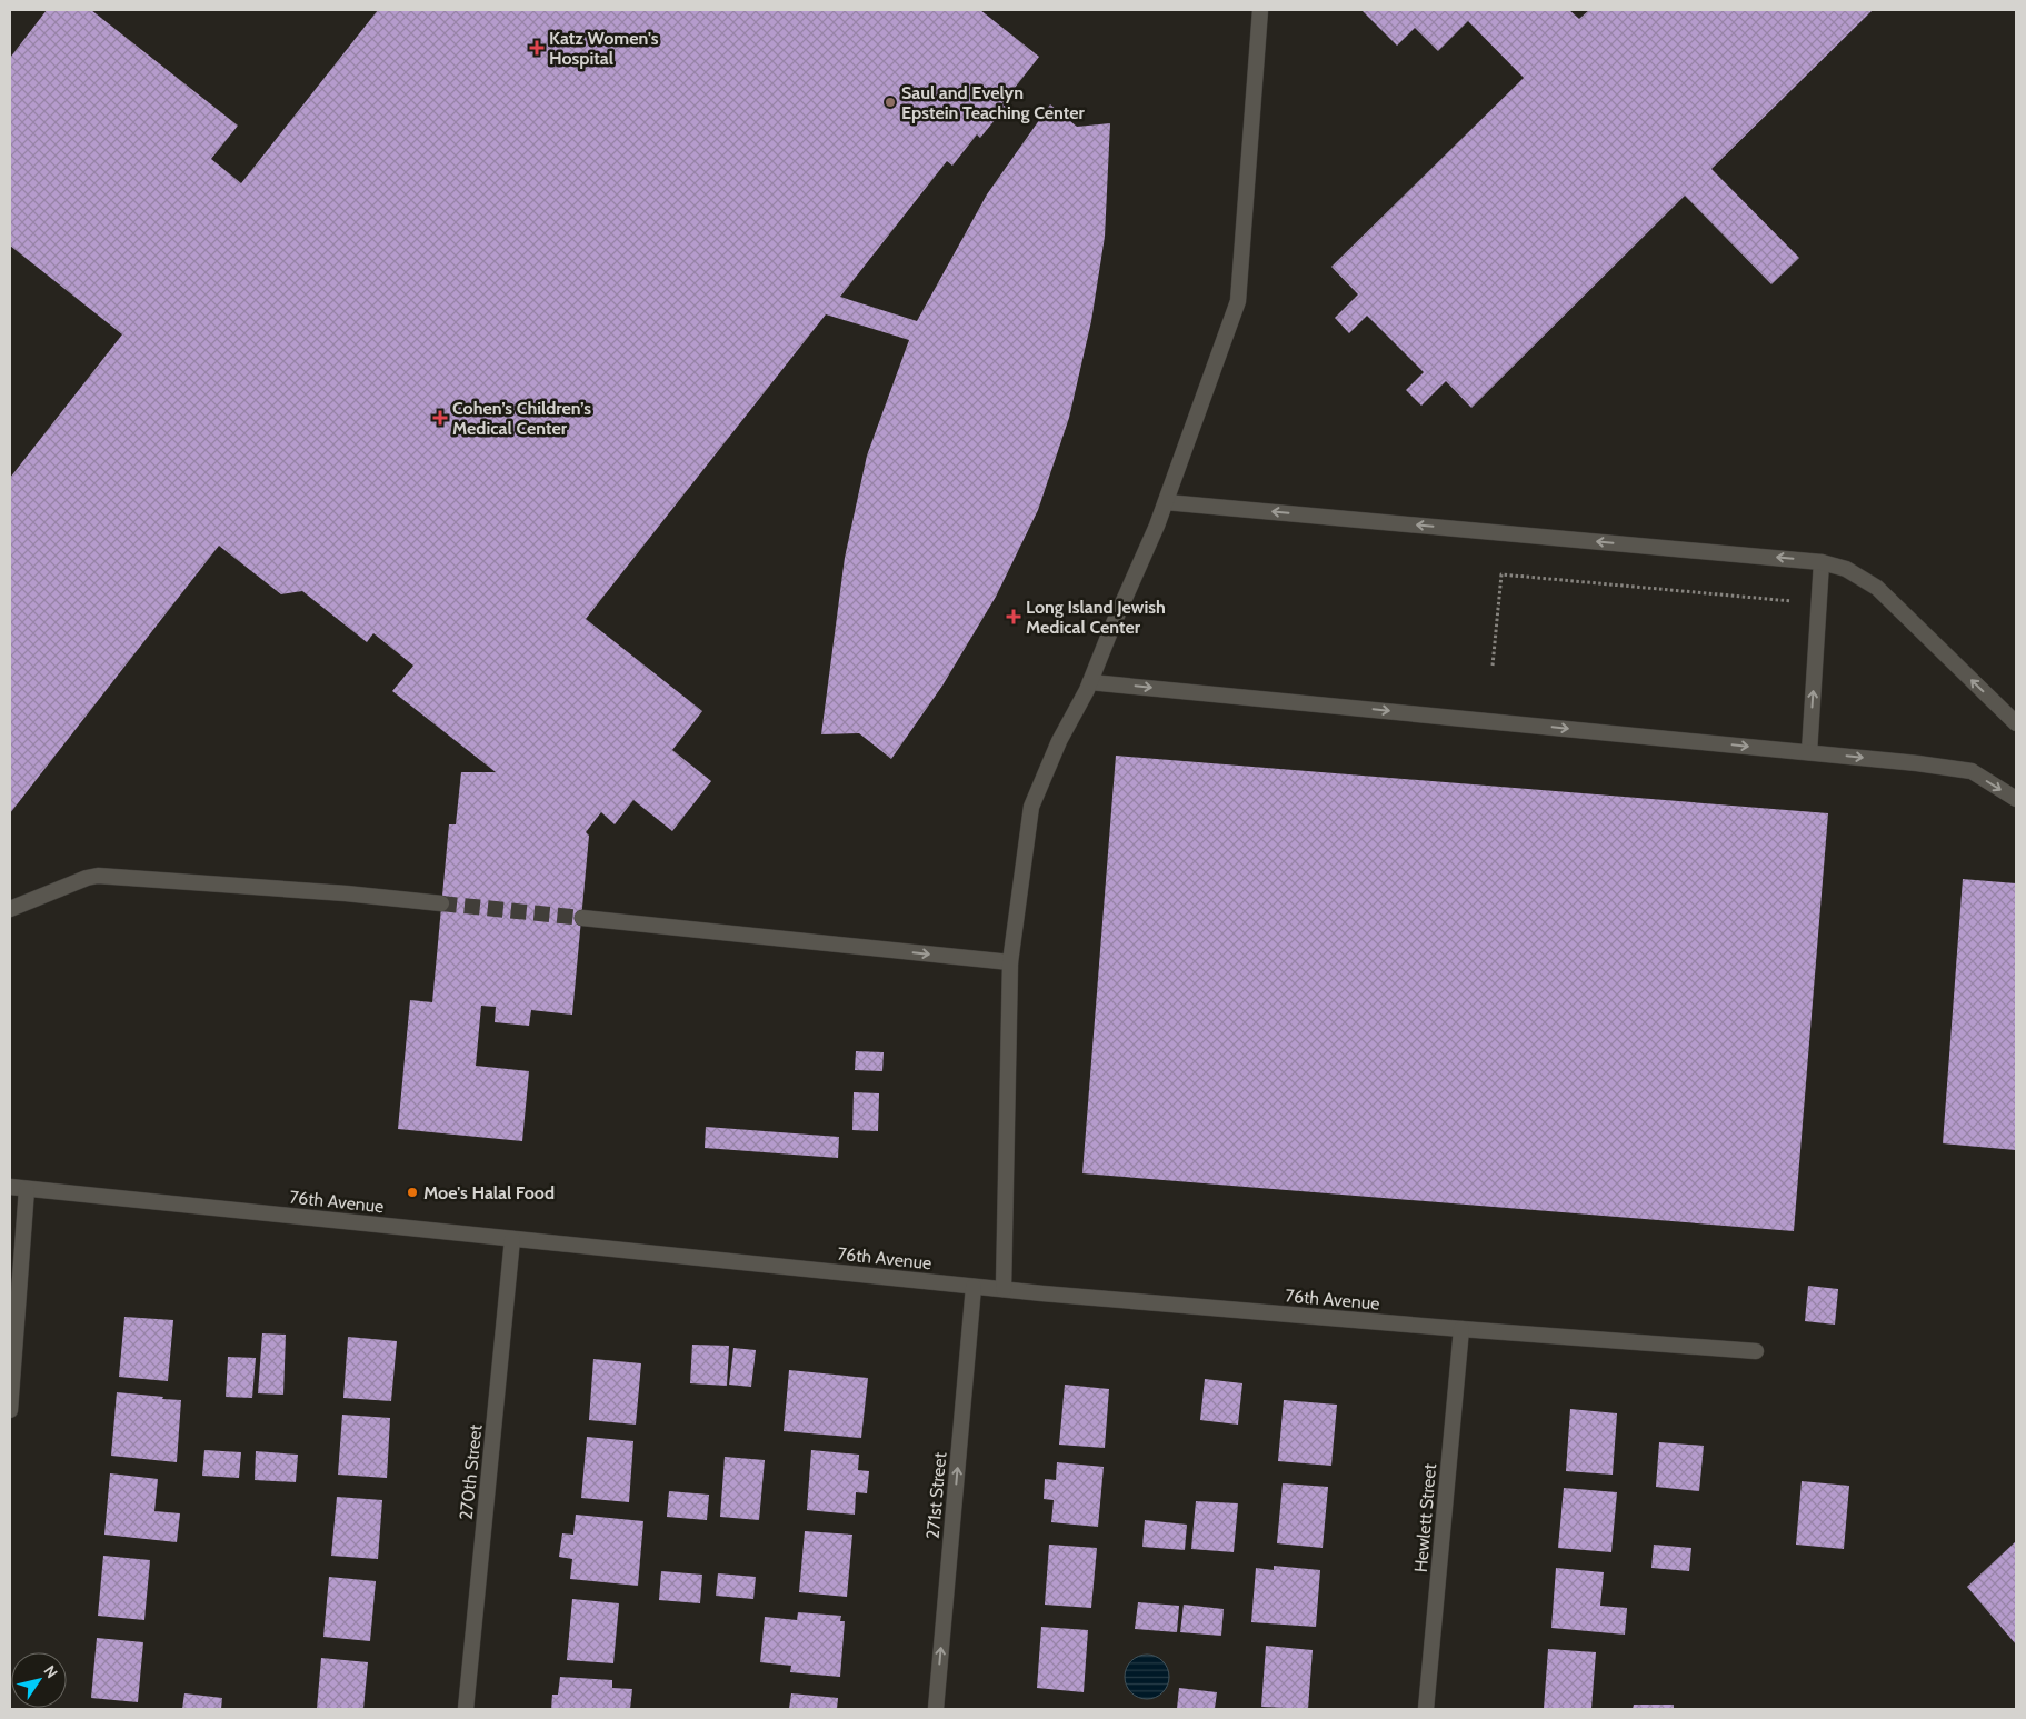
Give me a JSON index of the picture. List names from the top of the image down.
{
  "streets": {
    "street": [
      "76th Avenue",
      "270th Street",
      "271st Street",
      "Hewlett Street"
    ]
  },
  "crossings": [
    ["76th Avenue", "270th Street"],
    ["76th Avenue", "271st Street"],
    ["76th Avenue", "Hewlett Street"]
  ],
  "one_way": ["271st Street"],
  "places": {
    "health": ["Katz Women's Hospital", "Cohen’s Children’s Medical Center", "Long Island Jewish Medical Center"],
    "other": ["Saul and Evelyn Epstein Teaching Center", "Moe's Halal Food"]
  },
  "north": "top right"
}
